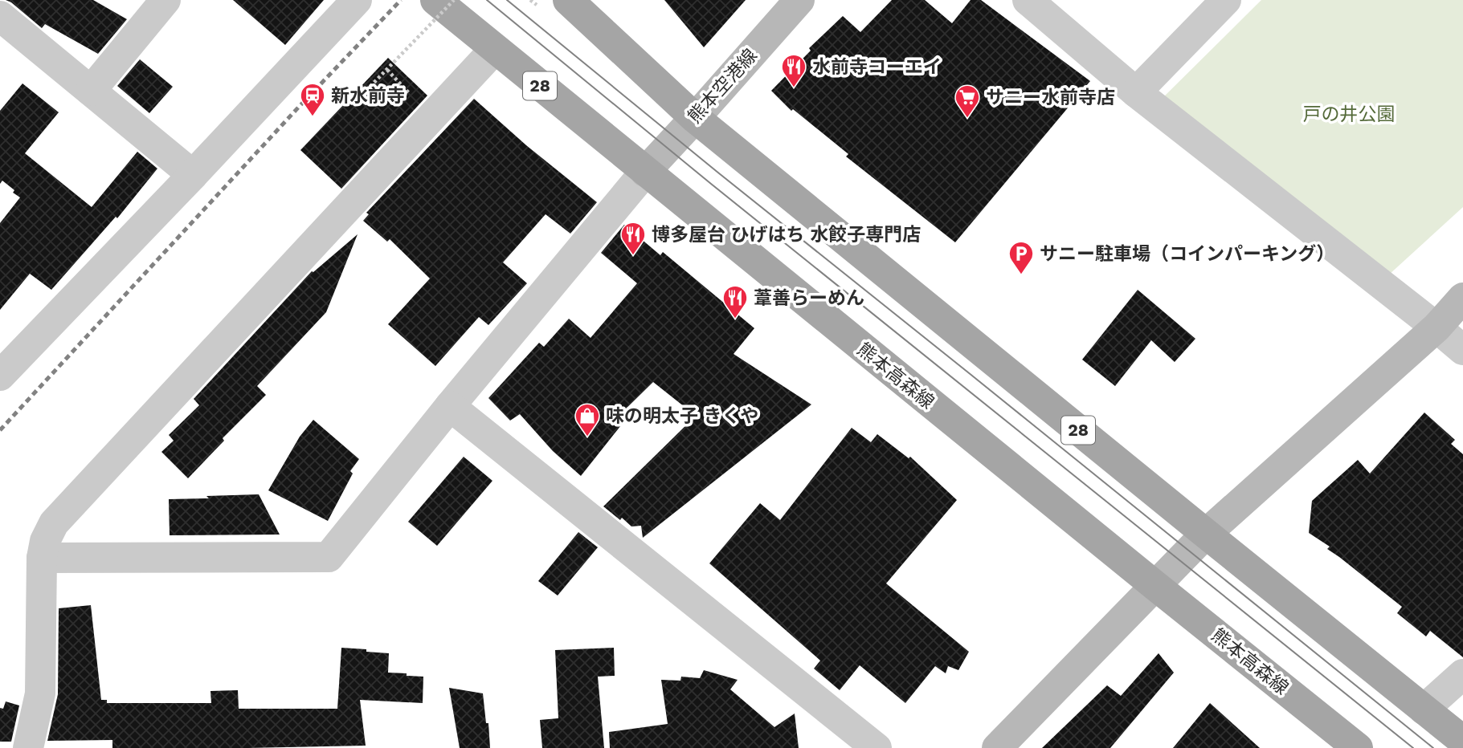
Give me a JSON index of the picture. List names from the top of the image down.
{
  "streets": {
    "main road": ["28", "熊本高森線"],
    "street": ["熊本空港線"]
  },
  "crossings": [
    ["28", "熊本空港線"],
    ["熊本空港線", "熊本高森線"]
  ],
  "parks": ["戸の井公園"],
  "places": {
    "restaurant": ["水前寺コーエイ", "博多屋台 ひげはち 水餃子専門店", "葦善らーめん"],
    "station": ["新水前寺"],
    "supermarket": ["サニー水前寺店"],
    "parking": ["サニー駐車場（コインパーキング）"],
    "shop": ["味の明太子 きくや"]
  }
}
